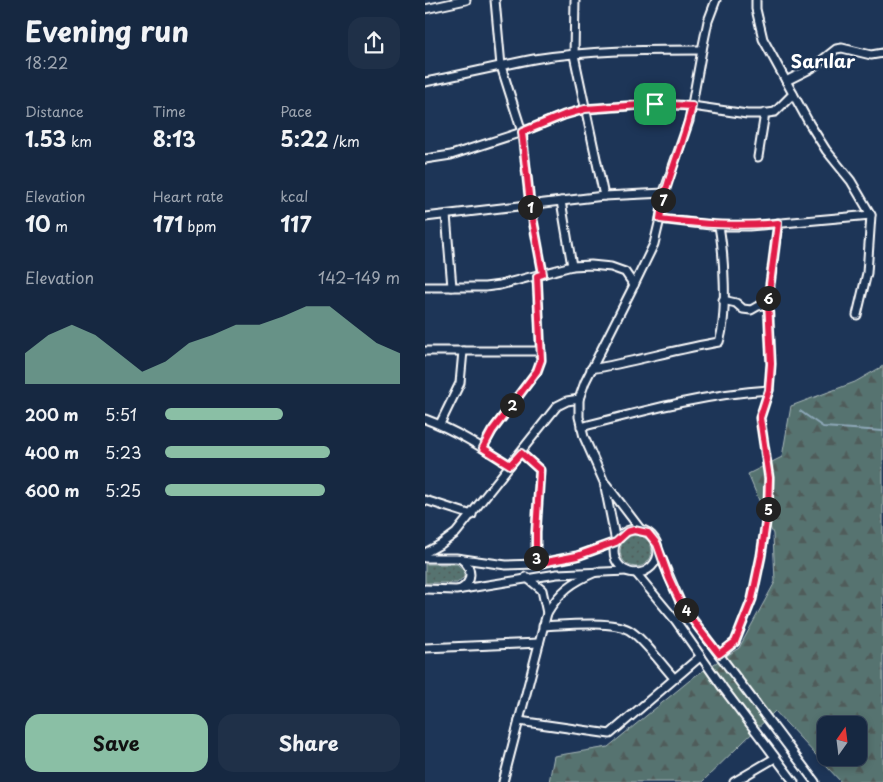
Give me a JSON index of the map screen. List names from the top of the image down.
{
  "districts": ["Sarılar"],
  "north": "top",
  "page": {
    "heading": ["Evening run", "18:22"],
    "stats": [
      ["Distance", "1.53 km"],
      ["Time", "8:13"],
      ["Pace", "5:22 /km"],
      ["Elevation", "10 m"],
      ["Heart rate", "171 bpm"],
      ["kcal", "117"]
    ],
    "pins": [
      "7",
      "1",
      "6",
      "2",
      "5",
      "3",
      "4"
    ],
    "chart": ["Elevation", "142–149 m"],
    "list": [
      {
        "name": "200 m",
        "note": "5:51"
      },
      {
        "name": "400 m",
        "note": "5:23"
      },
      {
        "name": "600 m",
        "note": "5:25"
      }
    ],
    "buttons": ["Save", "Share"]
  }
}
